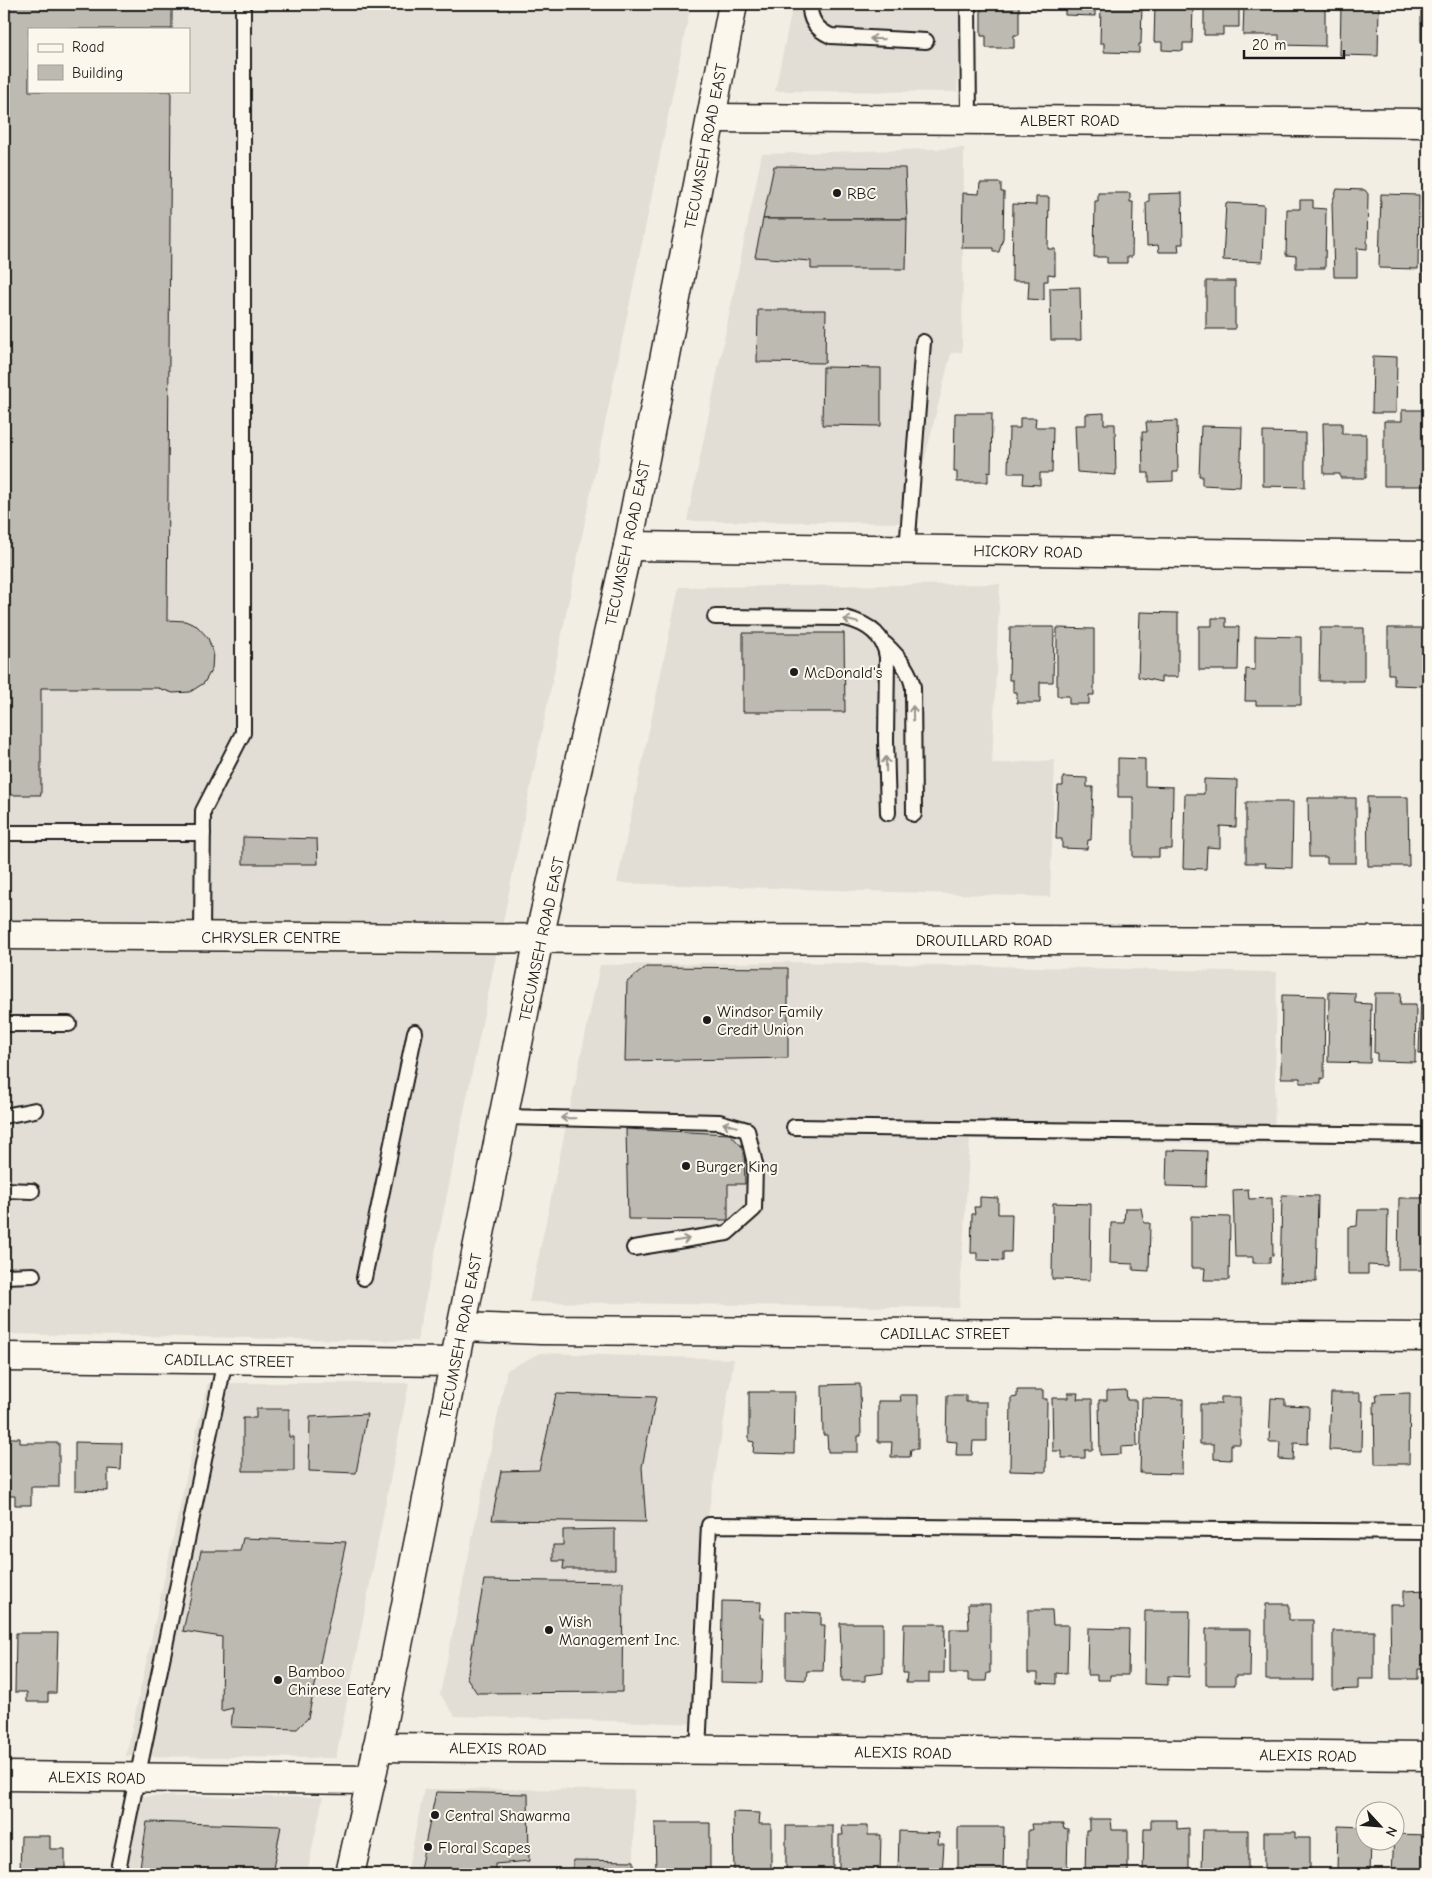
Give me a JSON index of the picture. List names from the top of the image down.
{
  "streets": {
    "street": [
      "ALBERT ROAD",
      "TECUMSEH ROAD EAST",
      "HICKORY ROAD",
      "CHRYSLER CENTRE",
      "DROUILLARD ROAD",
      "CADILLAC STREET",
      "ALEXIS ROAD"
    ]
  },
  "crossings": [
    ["ALBERT ROAD", "TECUMSEH ROAD EAST"],
    ["TECUMSEH ROAD EAST", "HICKORY ROAD"],
    ["TECUMSEH ROAD EAST", "CHRYSLER CENTRE"],
    ["TECUMSEH ROAD EAST", "DROUILLARD ROAD"],
    ["TECUMSEH ROAD EAST", "CADILLAC STREET"],
    ["TECUMSEH ROAD EAST", "ALEXIS ROAD"],
    ["CHRYSLER CENTRE", "DROUILLARD ROAD"]
  ],
  "places": [
    "RBC",
    "McDonald's",
    "Windsor Family Credit Union",
    "Burger King",
    "Wish Management Inc.",
    "Bamboo Chinese Eatery",
    "Central Shawarma",
    "Floral Scapes"
  ],
  "legend": ["Road", "Building"],
  "scale_bar": "20 m",
  "north": "bottom right"
}
